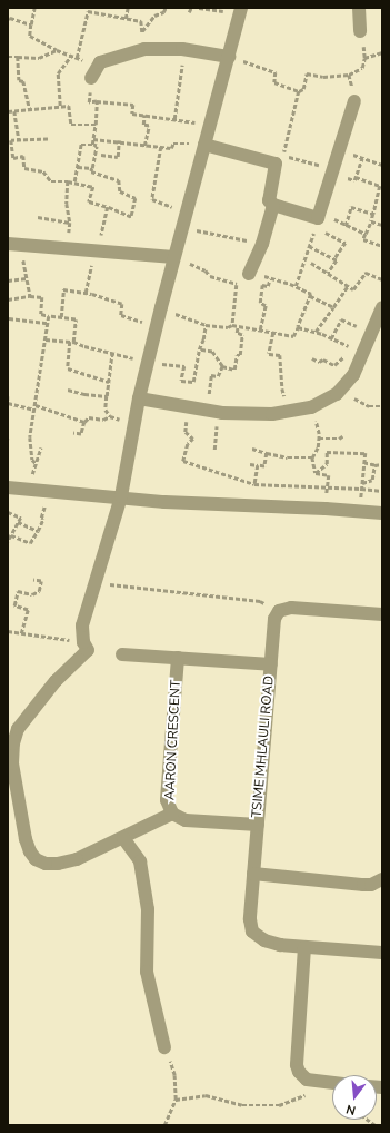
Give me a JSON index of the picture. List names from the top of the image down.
{
  "streets": {
    "street": ["AARON CRESCENT", "TSIME MHLAULI ROAD"]
  },
  "crossings": [
    ["AARON CRESCENT", "TSIME MHLAULI ROAD"]
  ],
  "north": "bottom"
}
